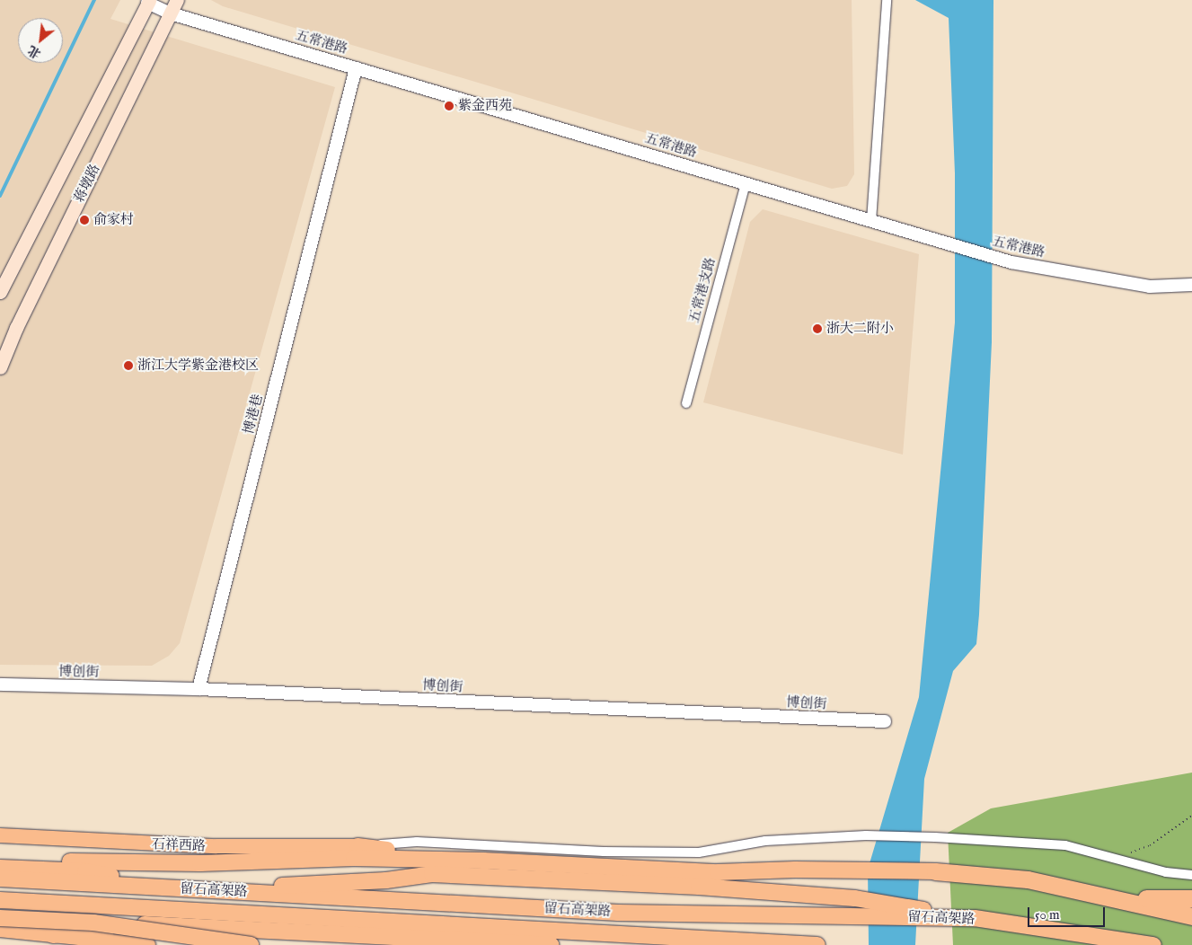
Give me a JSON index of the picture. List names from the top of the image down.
{
  "streets": {
    "highway": ["留石高架路"],
    "main road": ["蒋墩路", "石祥西路"],
    "street": [
      "五常港路",
      "五常港支路",
      "博港巷",
      "博创街"
    ]
  },
  "crossings": [
    ["五常港路", "蒋墩路"],
    ["五常港路", "五常港支路"],
    ["五常港路", "博港巷"],
    ["博港巷", "博创街"]
  ],
  "places": [
    "紫金西苑",
    "俞家村",
    "浙大二附小",
    "浙江大学紫金港校区"
  ],
  "scale_bar": "50 m",
  "north": "bottom left"
}
